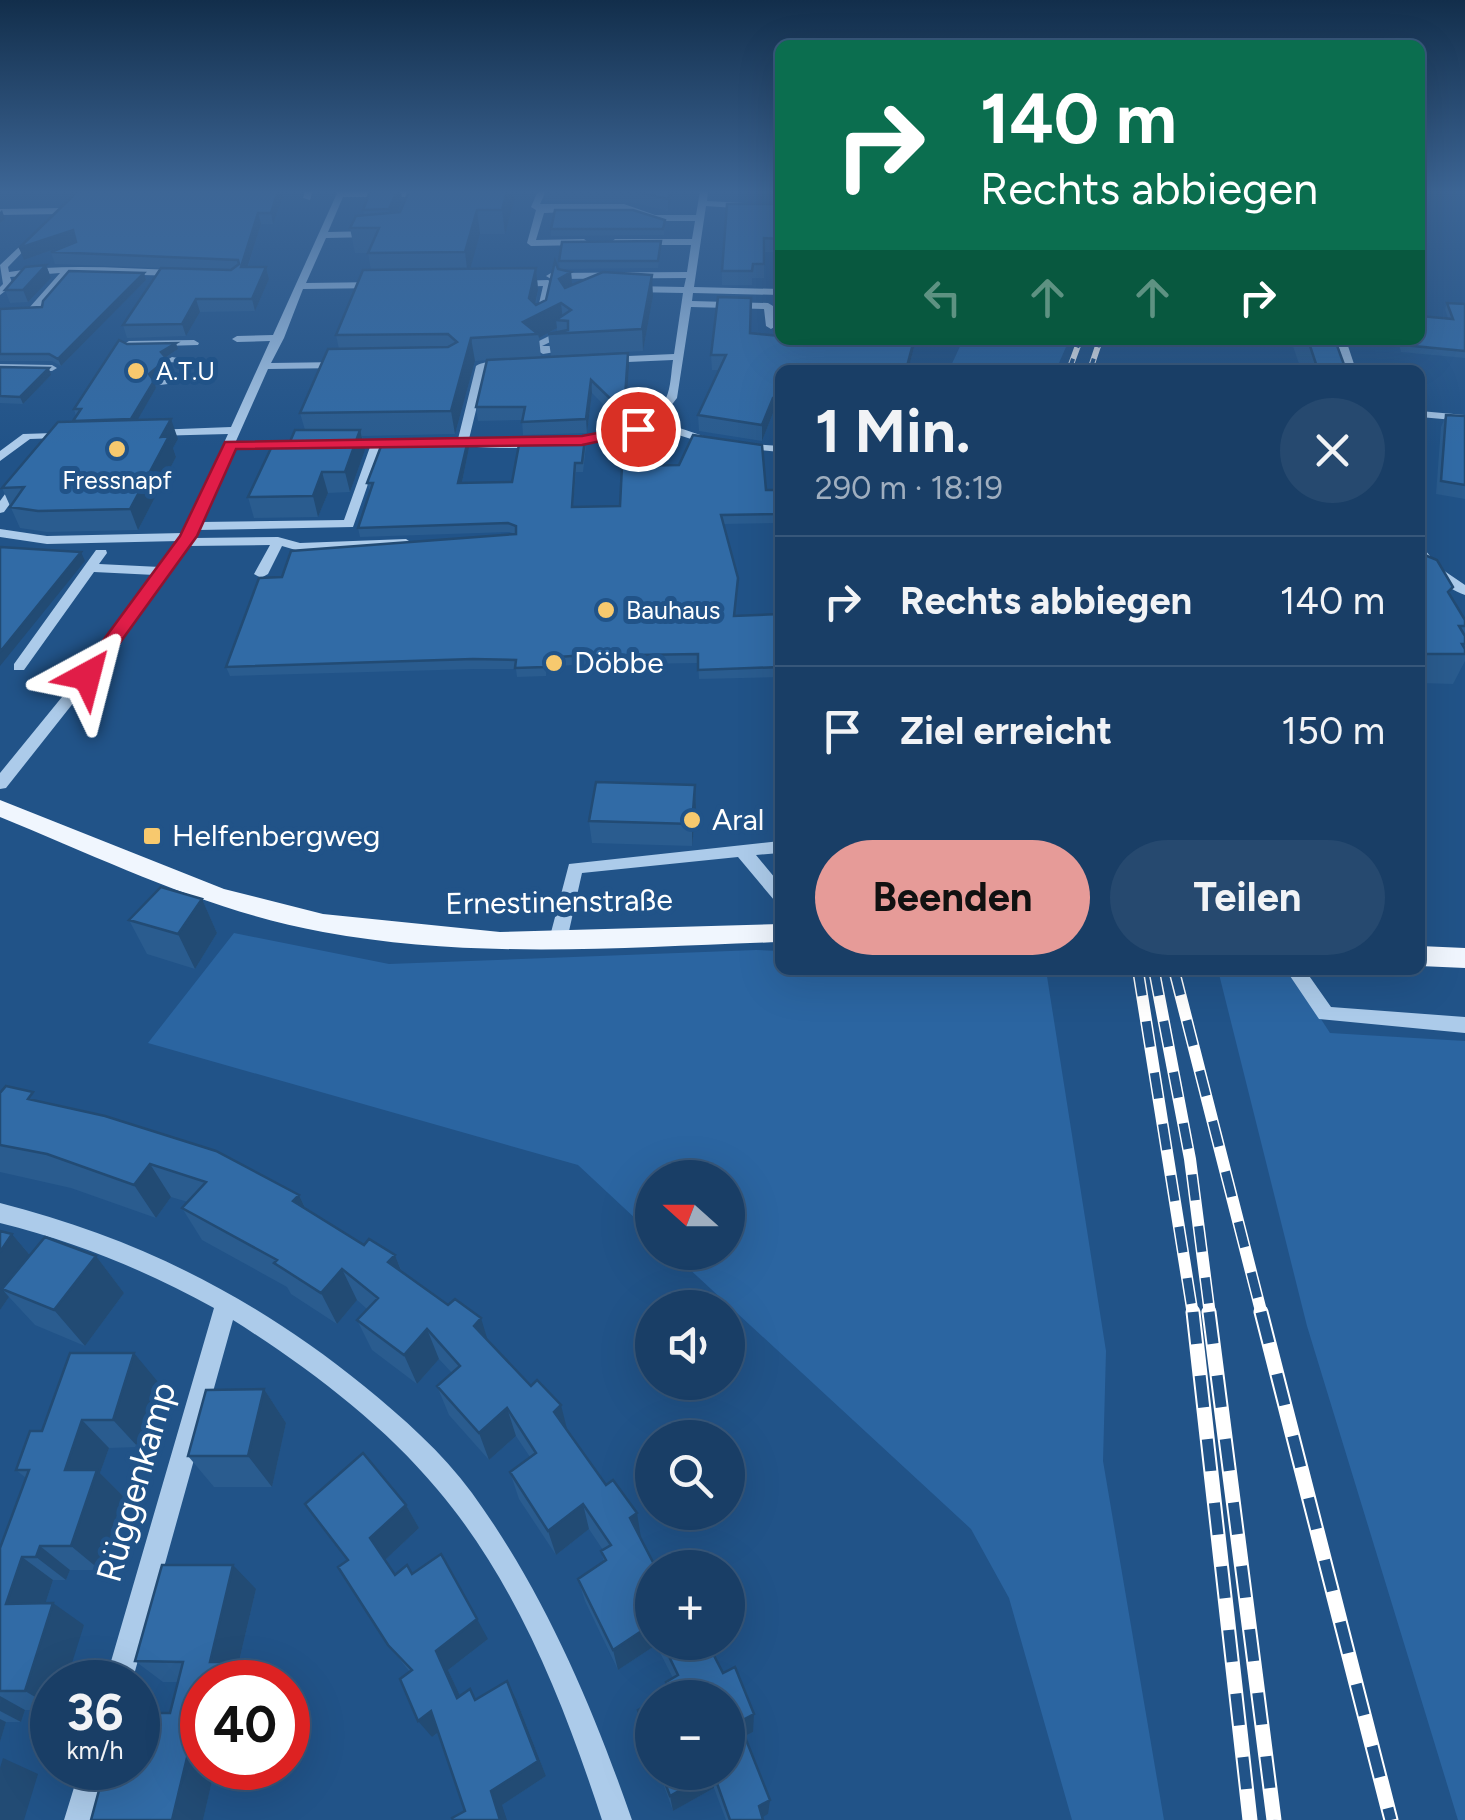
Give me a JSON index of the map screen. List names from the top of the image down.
{
  "streets": {
    "main road": ["Ernestinenstraße"],
    "street": ["Rüggenkamp"]
  },
  "places": {
    "other": [
      "A.T.U",
      "Fressnapf",
      "Bauhaus",
      "Döbbe",
      "Aral"
    ],
    "transit": ["Helfenbergweg"]
  },
  "north": "left",
  "page": {
    "turn": ["140 m", "Rechts abbiegen"],
    "heading": ["1 Min.", "290 m · 18:19"],
    "list": [
      {
        "name": "Rechts abbiegen",
        "value": "140 m"
      },
      {
        "name": "Ziel erreicht",
        "value": "150 m"
      }
    ],
    "buttons": ["Beenden", "Teilen"],
    "map_buttons": ["+", "−"],
    "speed": "36 km/h",
    "limit": "40"
  }
}
